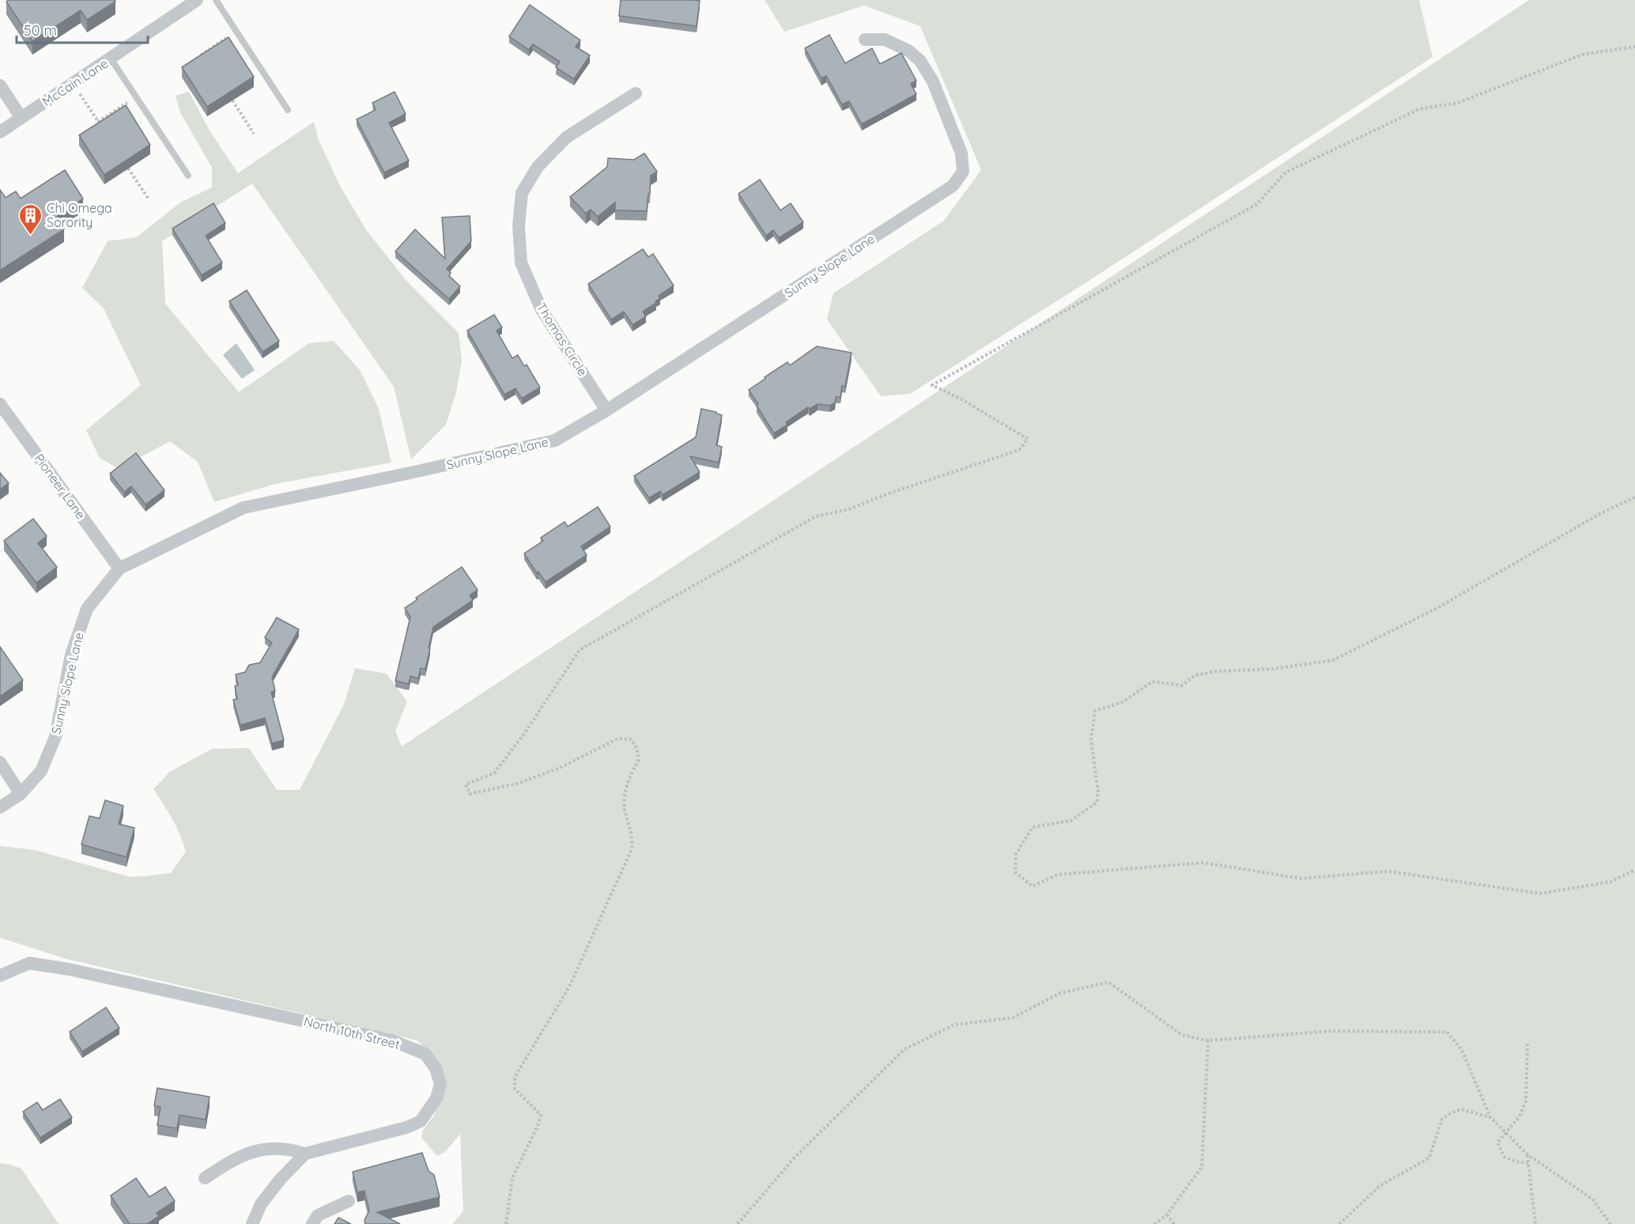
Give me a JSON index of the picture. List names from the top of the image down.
{
  "streets": {
    "street": [
      "McCain Lane",
      "Sunny Slope Lane",
      "Thomas Circle",
      "Pioneer Lane",
      "North 10th Street"
    ]
  },
  "crossings": [
    ["Sunny Slope Lane", "Thomas Circle"],
    ["Sunny Slope Lane", "Pioneer Lane"]
  ],
  "places": {
    "building": ["Chi Omega Sorority"]
  },
  "scale_bar": "50 m"
}
